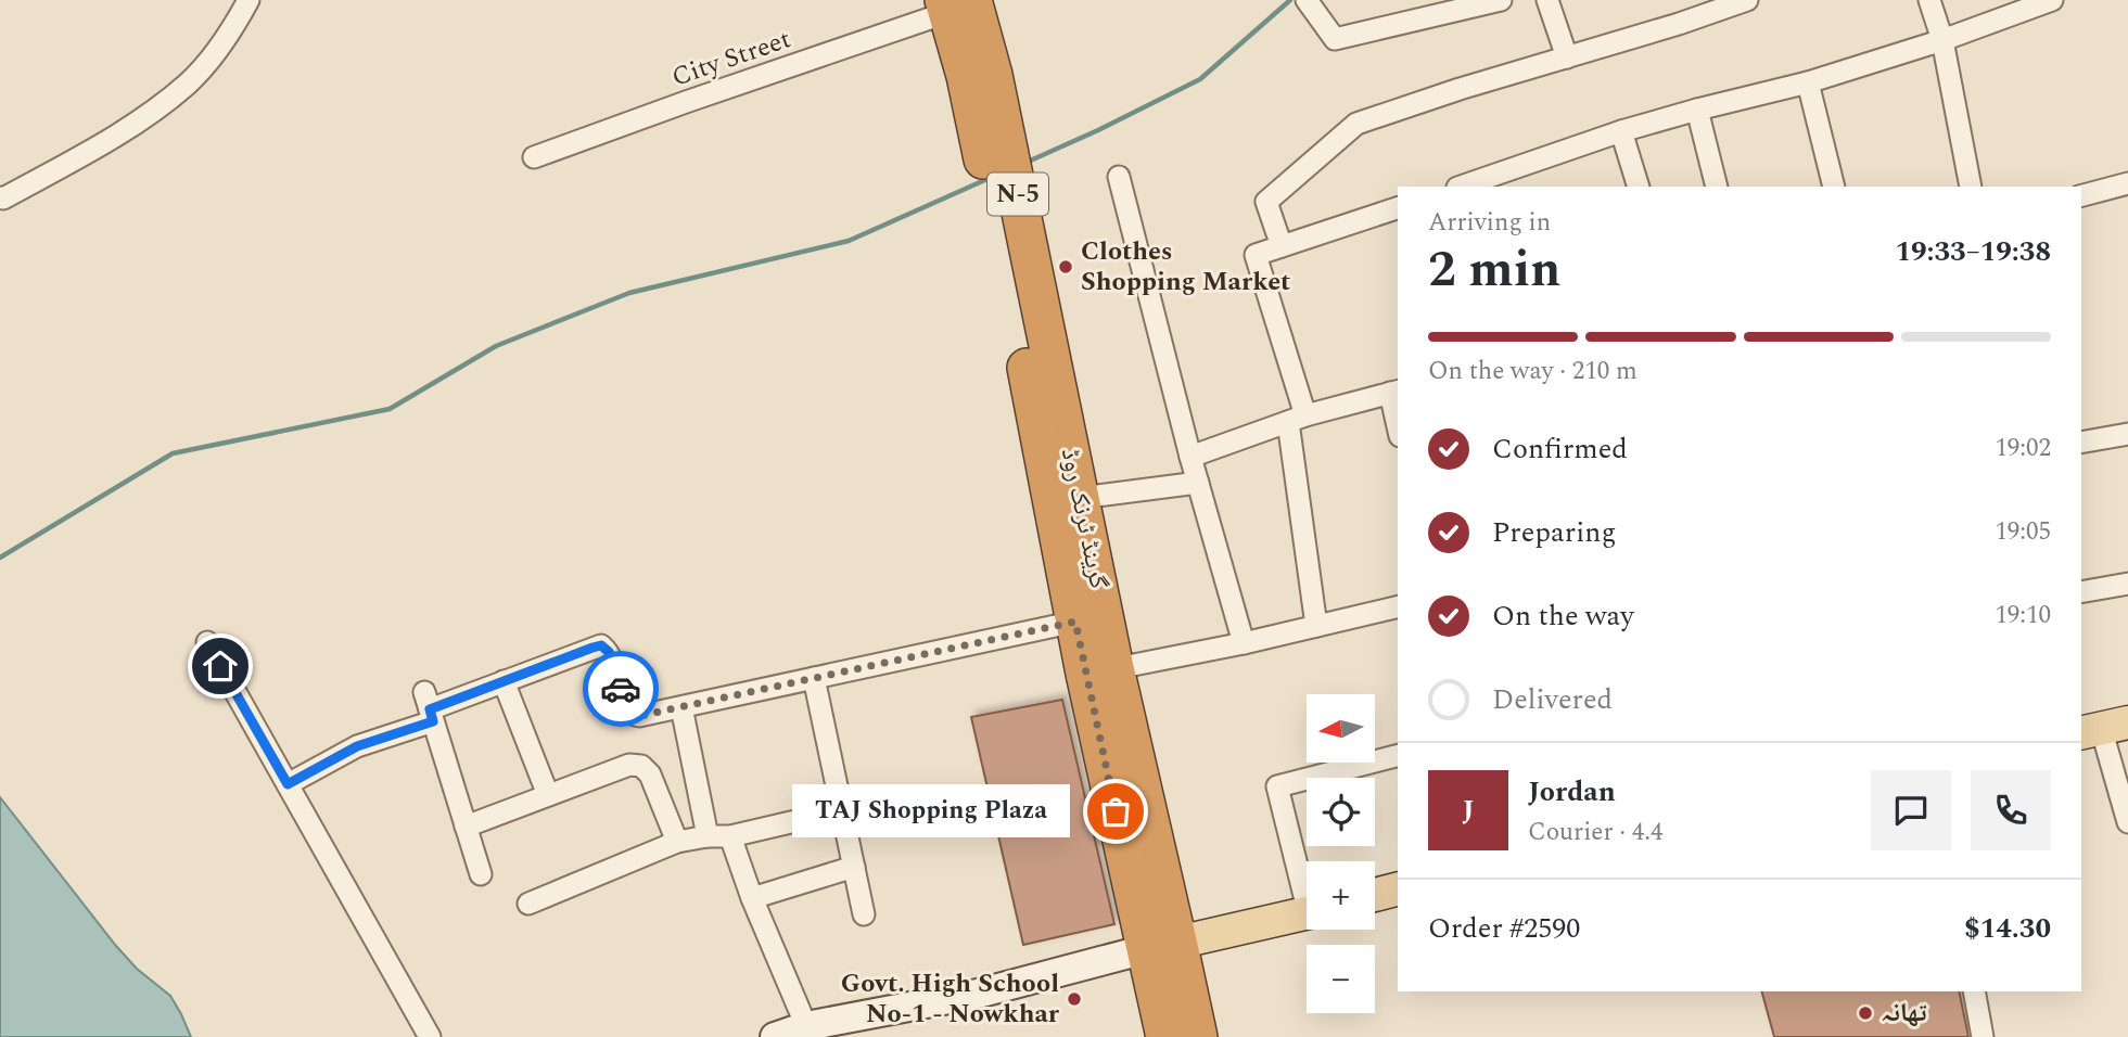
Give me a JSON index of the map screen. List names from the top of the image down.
{
  "streets": {
    "highway": ["N-5", "گرینڈ ٹرنک روڈ"],
    "street": ["City Street"]
  },
  "crossings": [
    ["City Street", "گرینڈ ٹرنک روڈ"]
  ],
  "places": [
    "Clothes Shopping Market",
    "TAJ Shopping Plaza",
    "Govt. High School No-1 - Nowkhar",
    "تھانہ"
  ],
  "north": "left",
  "page": {
    "heading": ["2 min", "Arriving in", "19:33–19:38"],
    "panel": [
      "Jordan",
      "Courier · 4.4",
      "Order #2590",
      "$14.30"
    ],
    "bar": "On the way · 210 m",
    "list": [
      ["Confirmed", "19:02"],
      ["Preparing", "19:05"],
      ["On the way", "19:10"],
      "Delivered"
    ],
    "map_buttons": ["+", "−"],
    "round": "J",
    "bubble": "TAJ Shopping Plaza"
  }
}
